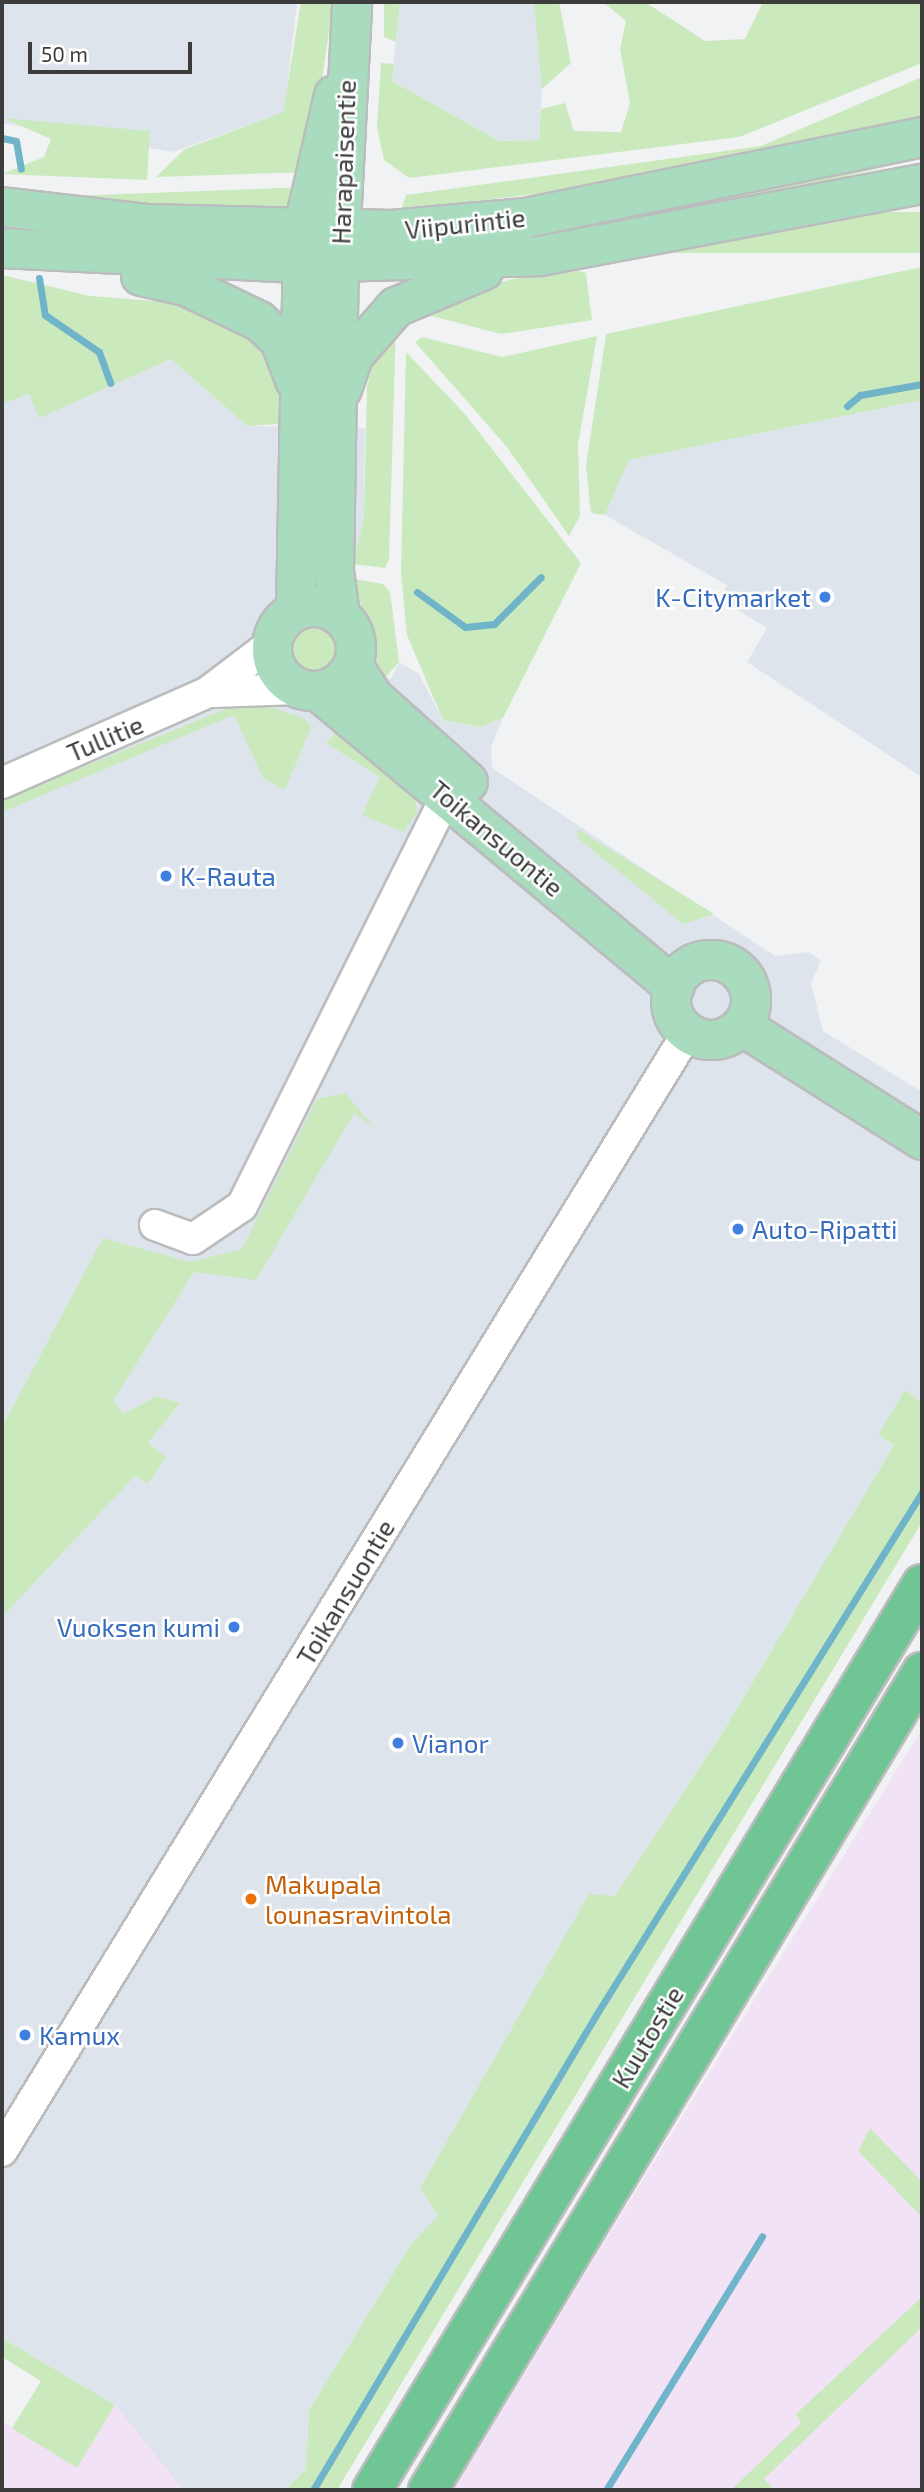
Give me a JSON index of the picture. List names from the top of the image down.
{
  "streets": {
    "highway": ["Kuutostie"],
    "main road": ["Harapaisentie", "Viipurintie", "Toikansuontie"],
    "street": ["Tullitie"]
  },
  "crossings": [
    ["Harapaisentie", "Viipurintie"],
    ["Tullitie", "Toikansuontie"]
  ],
  "places": [
    "K-Citymarket",
    "K-Rauta",
    "Auto-Ripatti",
    "Vuoksen kumi",
    "Vianor",
    "Makupala lounasravintola",
    "Kamux"
  ],
  "scale_bar": "50 m"
}
